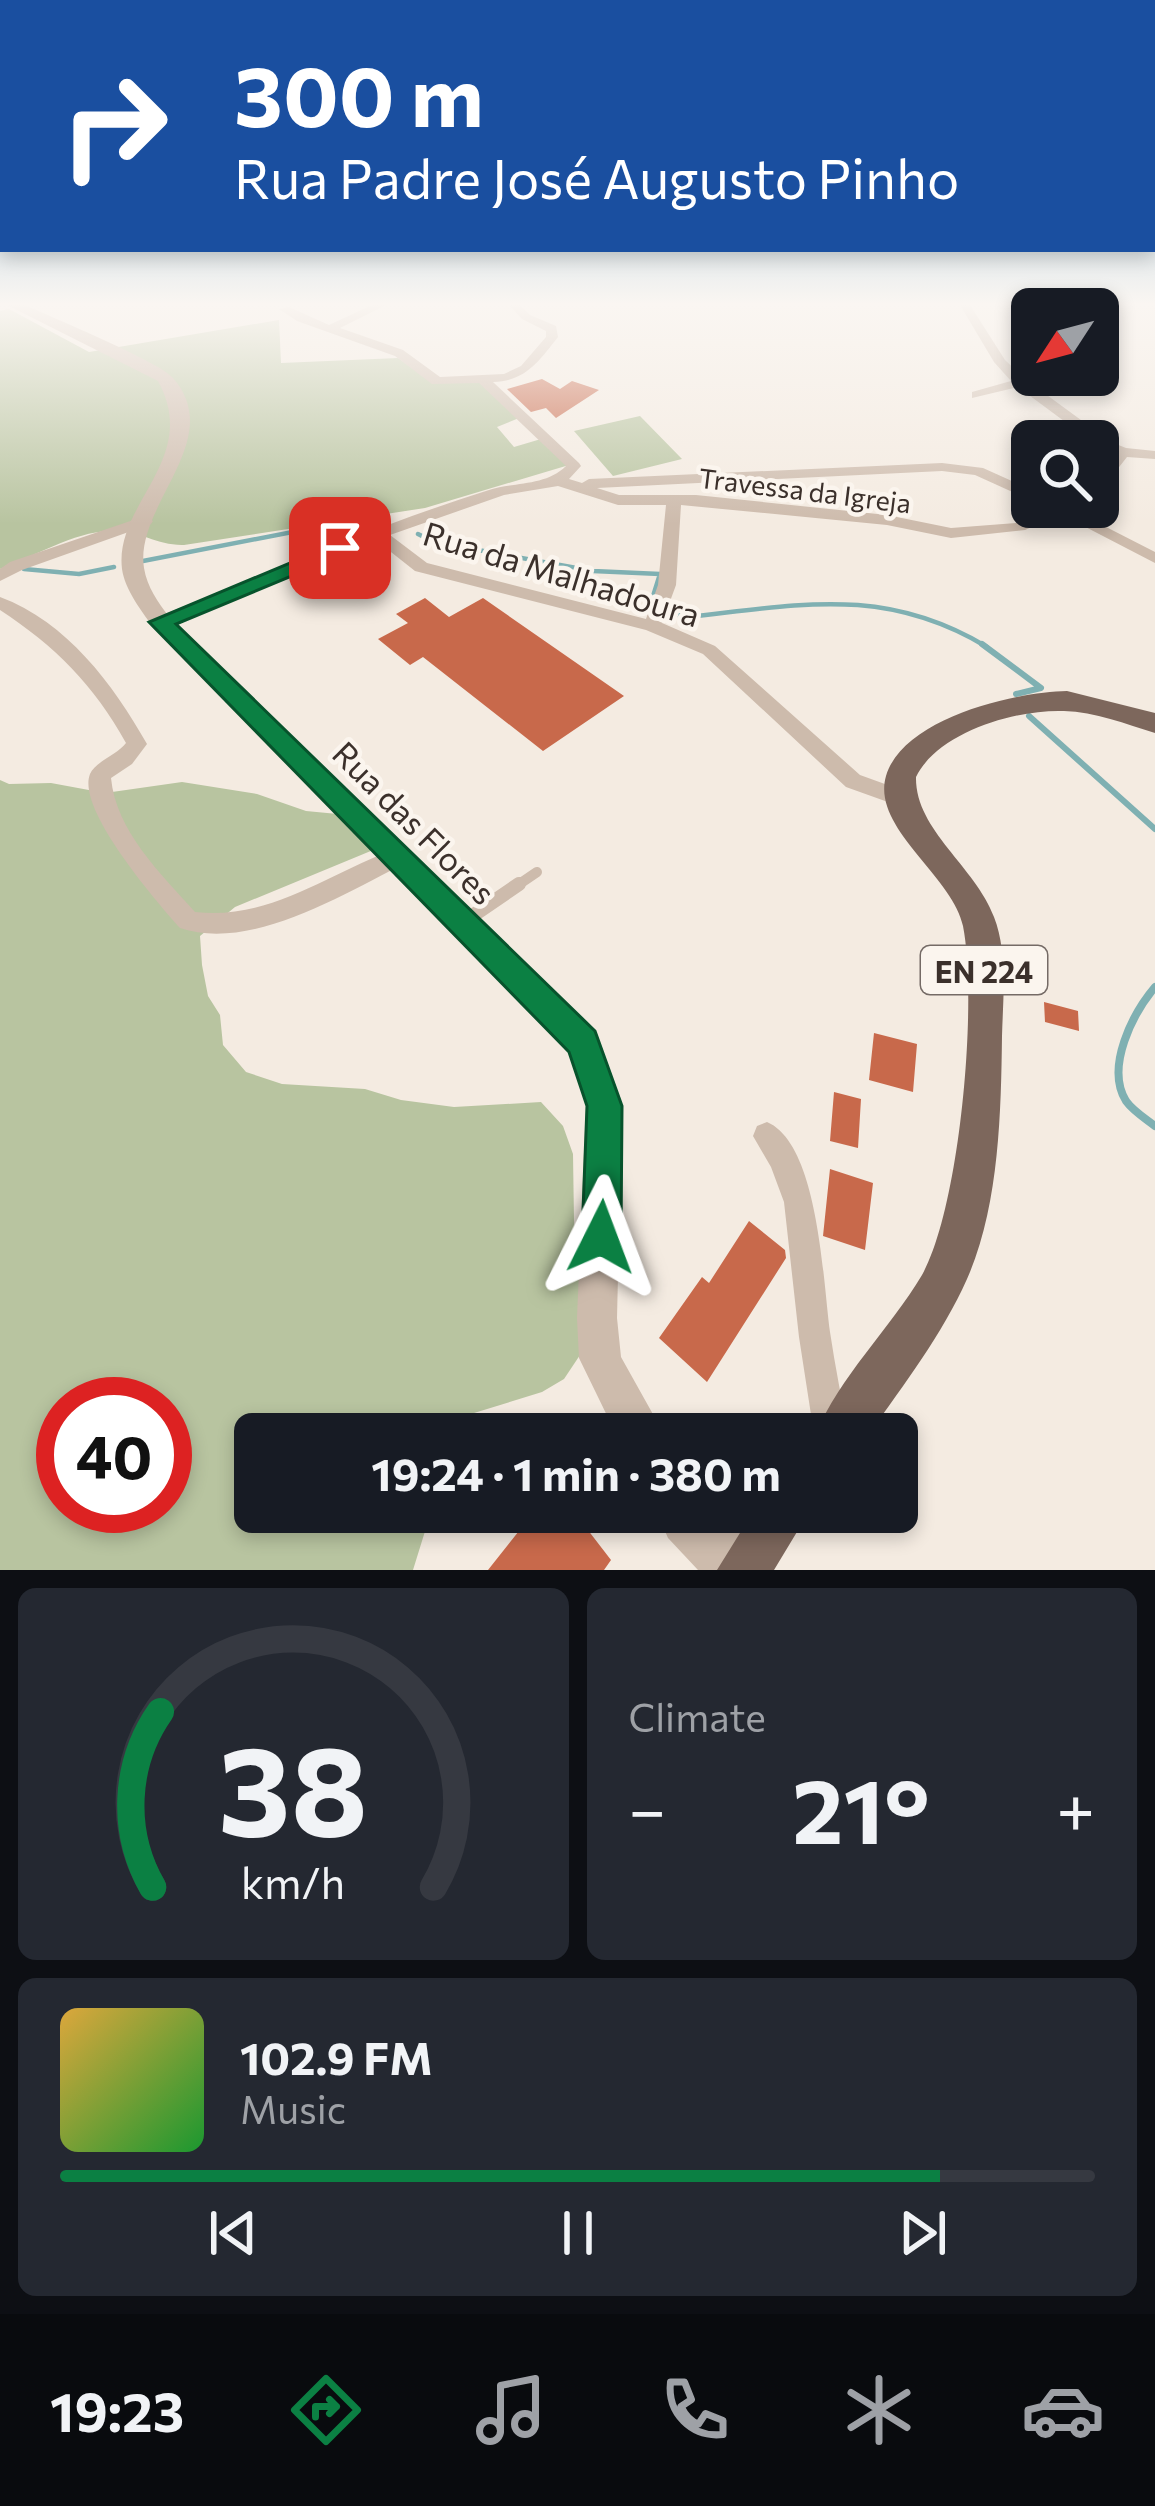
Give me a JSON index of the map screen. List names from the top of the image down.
{
  "streets": {
    "main road": ["EN 224"],
    "street": ["Travessa da Igreja", "Rua da Malhadoura", "Rua das Flores"]
  },
  "crossings": [
    ["Rua da Malhadoura", "EN 224"]
  ],
  "north": "bottom left",
  "page": {
    "turn": ["300 m", "Rua Padre José Augusto Pinho"],
    "limit": "40",
    "trip": "19:24 · 1 min · 380 m",
    "tile": "Climate",
    "heat": ["−", "21°", "+"],
    "song": ["102.9 FM", "Music"],
    "tabs": "19:23",
    "gauge": ["38", "km/h"]
  }
}
